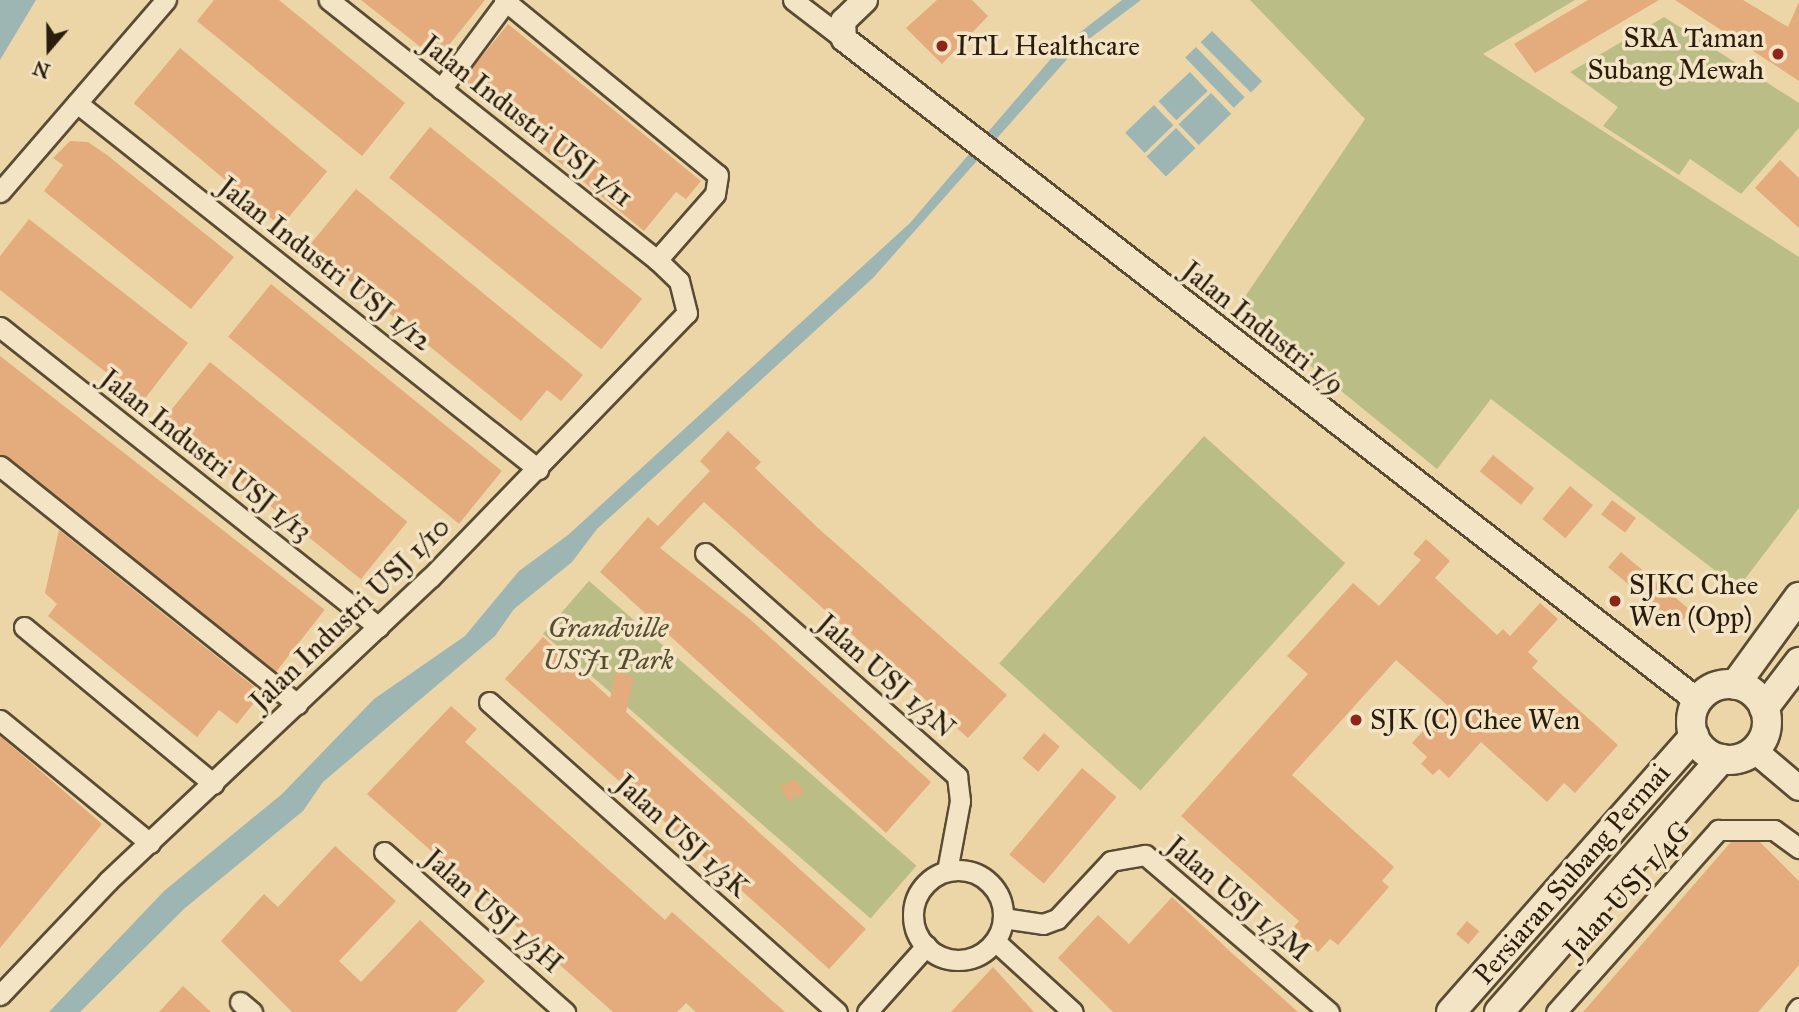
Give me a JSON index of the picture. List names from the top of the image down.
{
  "streets": {
    "main road": ["Persiaran Subang Permai"],
    "street": [
      "Jalan Industri USJ 1/11",
      "Jalan Industri USJ 1/12",
      "Jalan Industri 1/9",
      "Jalan Industri USJ 1/13",
      "Jalan Industri USJ 1/10",
      "Jalan USJ 1/3N",
      "Jalan USJ 1/3K",
      "Jalan USJ 1/4G",
      "Jalan USJ 1/3M",
      "Jalan USJ 1/3H"
    ]
  },
  "crossings": [
    ["Jalan Industri USJ 1/11", "Jalan Industri USJ 1/10"],
    ["Jalan Industri USJ 1/12", "Jalan Industri USJ 1/10"],
    ["Jalan Industri 1/9", "Persiaran Subang Permai"],
    ["Jalan Industri USJ 1/13", "Jalan Industri USJ 1/10"],
    ["Jalan USJ 1/3N", "Jalan USJ 1/3M"]
  ],
  "parks": ["Grandville USJ1 Park"],
  "places": [
    "ITL Healthcare",
    "SRA Taman Subang Mewah",
    "SJKC Chee Wen (Opp)",
    "SJK (C) Chee Wen"
  ],
  "north": "bottom"
}
